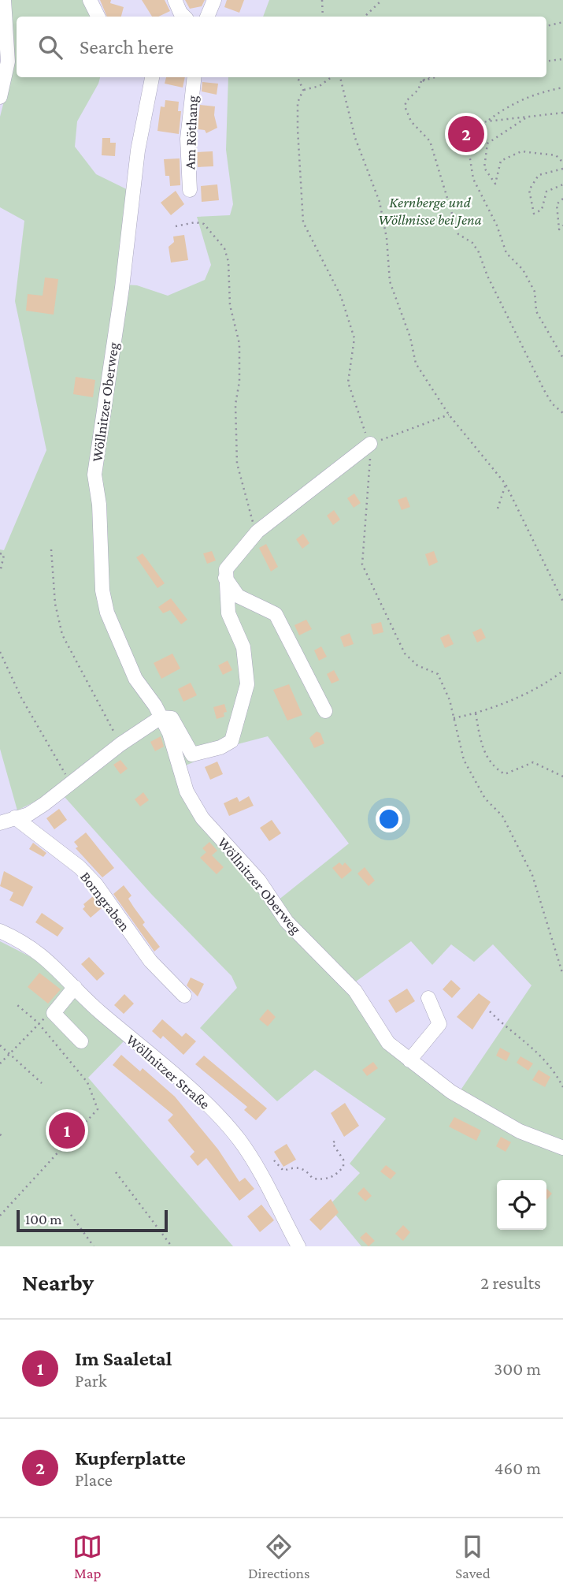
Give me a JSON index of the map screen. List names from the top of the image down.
{
  "streets": {
    "street": [
      "Am Röthang",
      "Wöllnitzer Oberweg",
      "Borngraben",
      "Wöllnitzer Straße"
    ]
  },
  "parks": ["Kernberge und Wöllmisse bei Jena"],
  "scale_bar": "100 m",
  "page": {
    "search": "Search here",
    "pins": ["2", "1"],
    "scale": "100 m",
    "heading": ["Nearby", "2 results"],
    "list": [
      {
        "mark": "1",
        "name": "Im Saaletal",
        "note": "Park",
        "value": "300 m"
      },
      {
        "mark": "2",
        "name": "Kupferplatte",
        "note": "Place",
        "value": "460 m"
      }
    ],
    "nav": ["Map", "Directions", "Saved"]
  }
}
